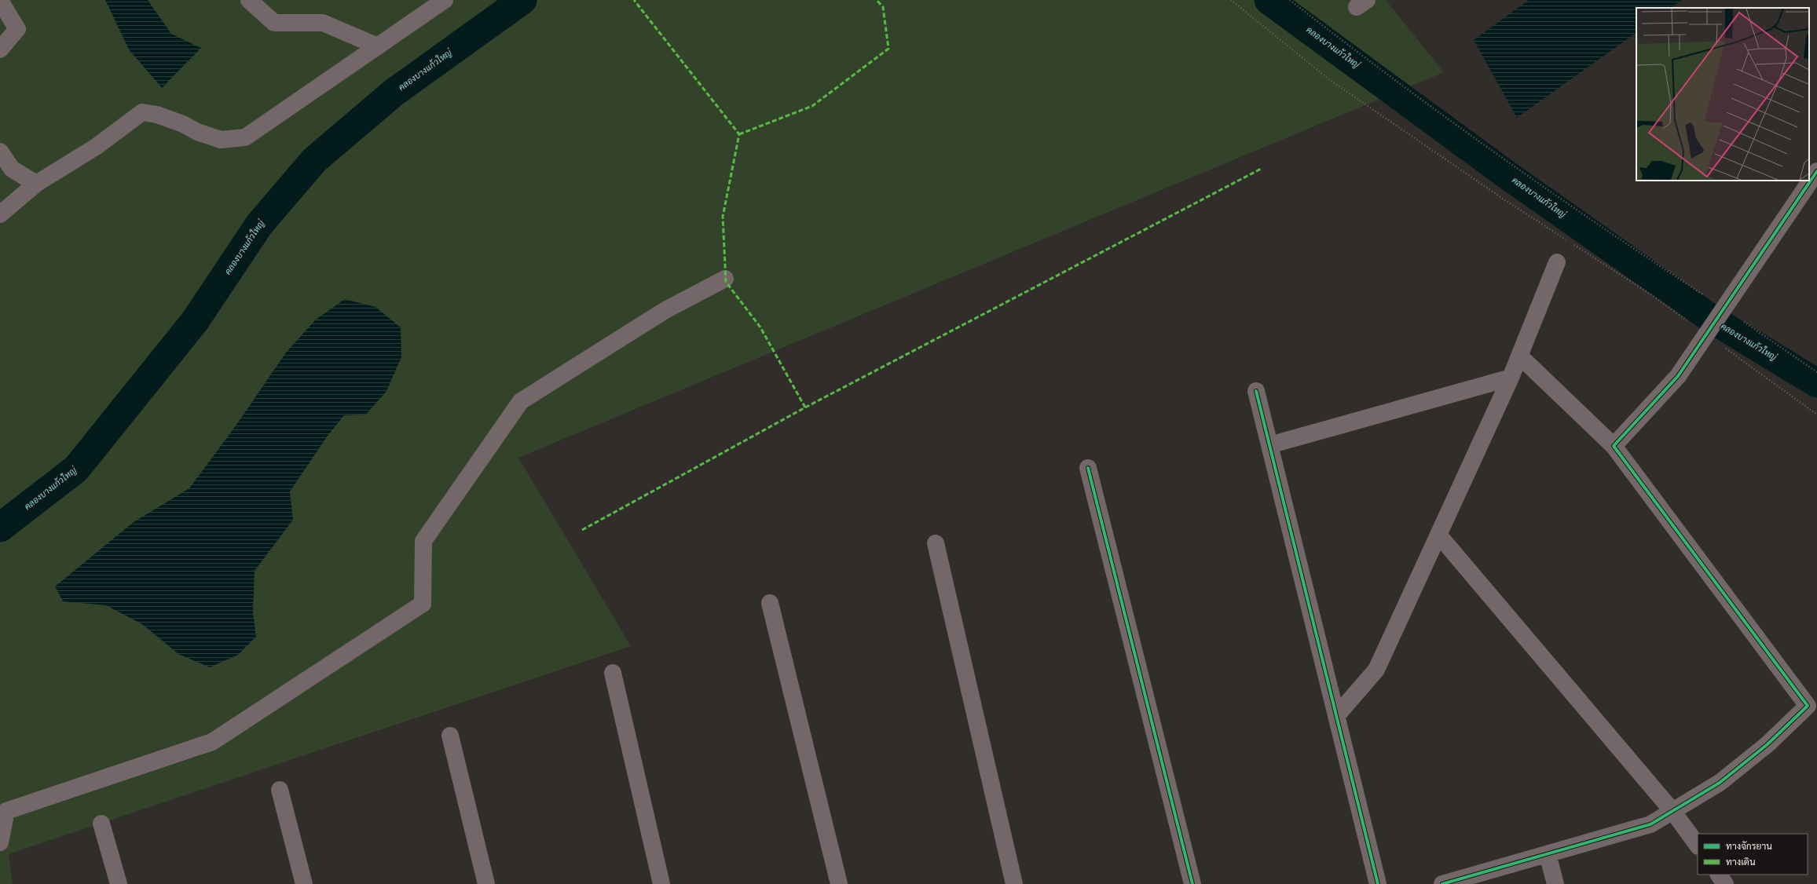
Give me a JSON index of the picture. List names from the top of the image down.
{
  "water": ["คลองบางแก้วใหญ่"],
  "legend": ["ทางจักรยาน", "ทางเดิน"]
}
